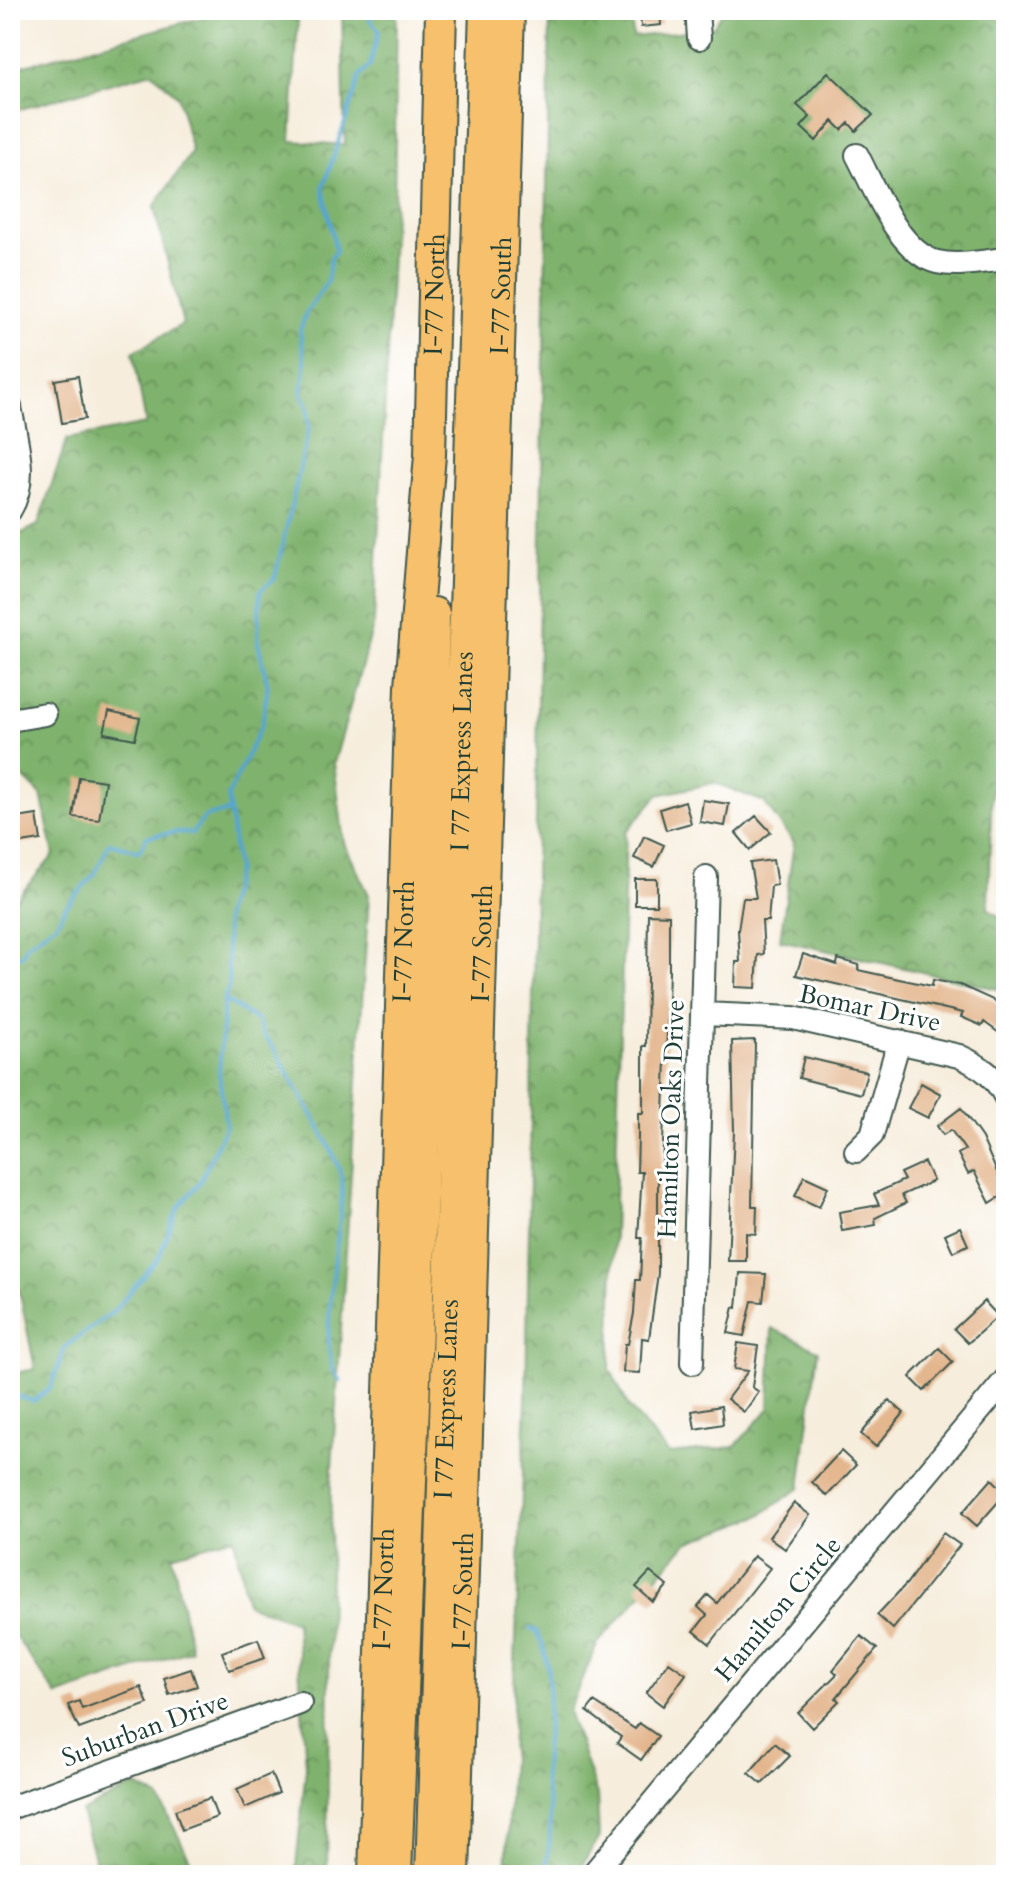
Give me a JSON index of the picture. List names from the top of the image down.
{
  "streets": {
    "highway": ["I-77 North", "I-77 South", "I 77 Express Lanes"],
    "street": [
      "Bomar Drive",
      "Hamilton Oaks Drive",
      "Hamilton Circle",
      "Suburban Drive"
    ]
  },
  "crossings": [
    ["I-77 North", "I 77 Express Lanes"],
    ["I-77 South", "I 77 Express Lanes"],
    ["Bomar Drive", "Hamilton Oaks Drive"]
  ]
}
